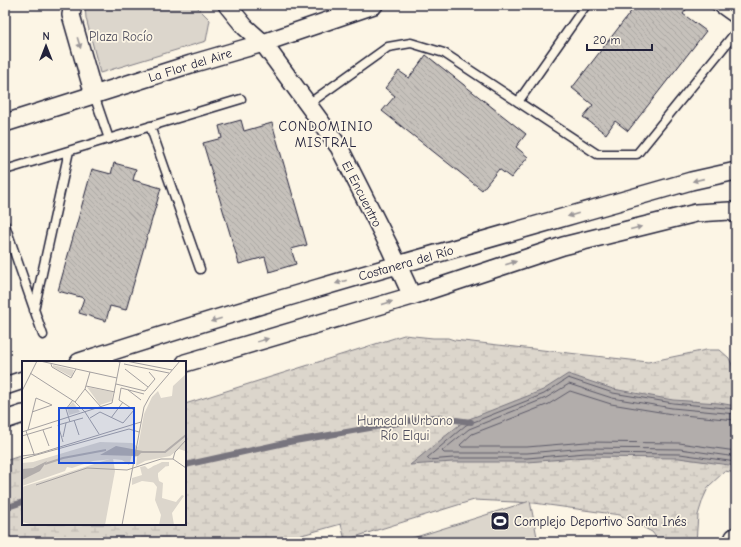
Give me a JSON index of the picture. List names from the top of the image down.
{
  "streets": {
    "street": ["La Flor del Aire", "El Encuentro", "Costanera del Río"]
  },
  "crossings": [
    ["La Flor del Aire", "El Encuentro"],
    ["El Encuentro", "Costanera del Río"]
  ],
  "districts": ["CONDOMINIO MISTRAL"],
  "parks": ["Plaza Rocío", "Humedal Urbano Río Elqui"],
  "places": {
    "sports": ["Complejo Deportivo Santa Inés"]
  },
  "scale_bar": "20 m",
  "north": "top"
}
